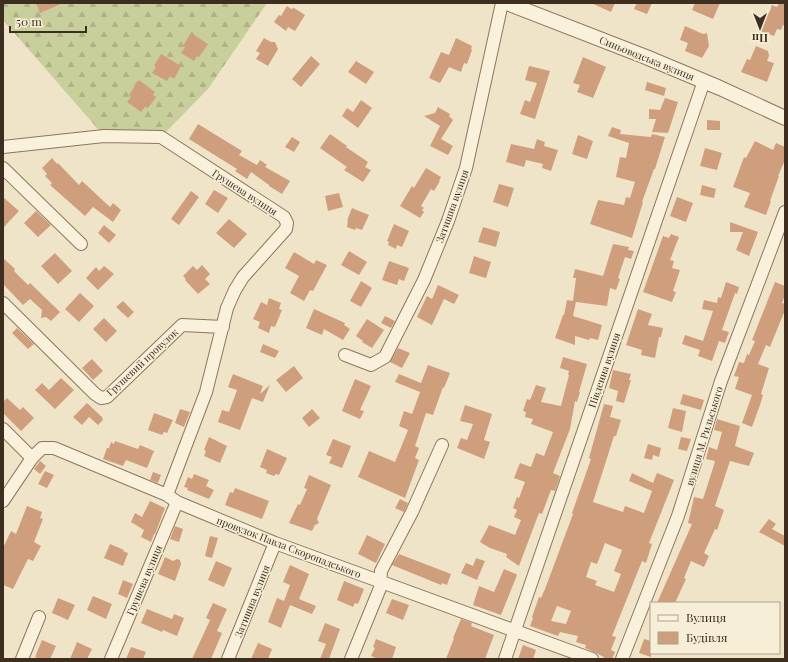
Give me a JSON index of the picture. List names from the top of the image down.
{
  "streets": {
    "street": [
      "Синьоводська вулиця",
      "Грушева вулиця",
      "Затишна вулиця",
      "Грушевий провулок",
      "Південна вулиця",
      "вулиця М. Рильського",
      "провулок Павла Скоропадського"
    ]
  },
  "crossings": [
    ["Синьоводська вулиця", "Південна вулиця"],
    ["Грушева вулиця", "Грушевий провулок"],
    ["Грушева вулиця", "провулок Павла Скоропадського"],
    ["Затишна вулиця", "провулок Павла Скоропадського"],
    ["Південна вулиця", "провулок Павла Скоропадського"]
  ],
  "legend": ["Вулиця", "Будівля"],
  "scale_bar": "50 m",
  "north": "bottom"
}
